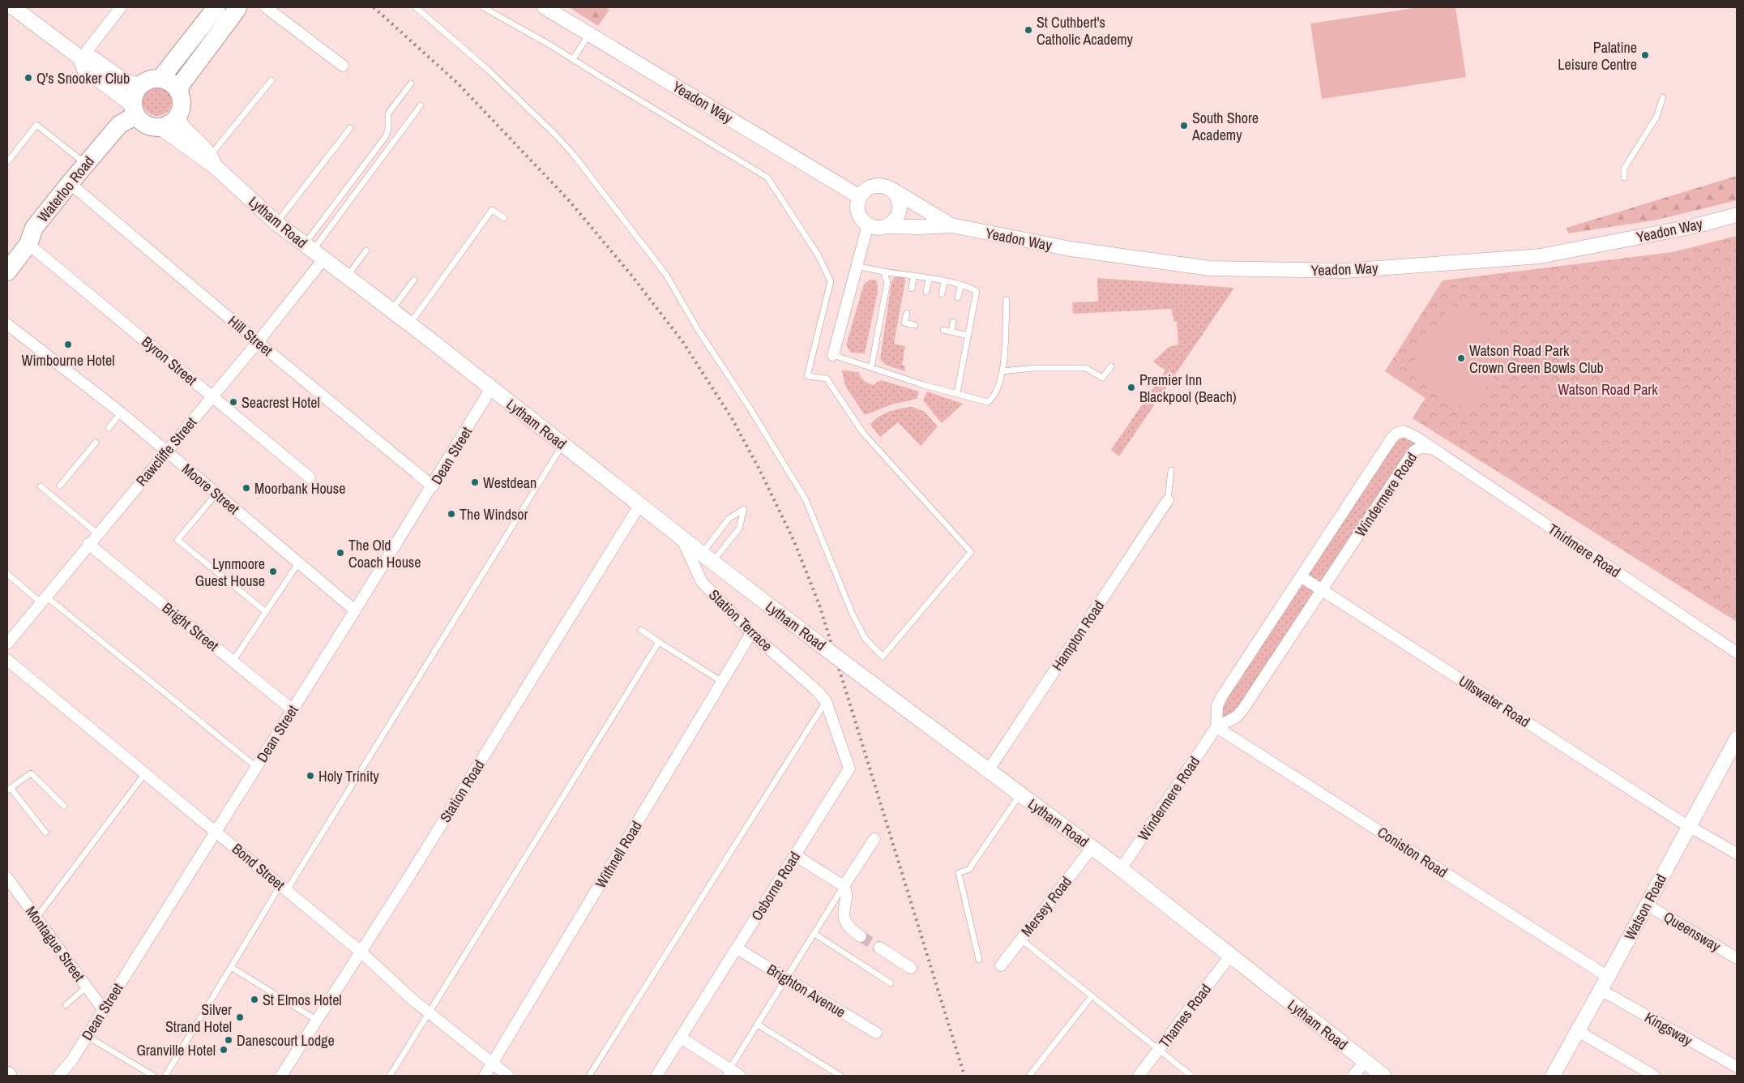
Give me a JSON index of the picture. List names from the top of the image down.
{
  "streets": {
    "highway": ["Waterloo Road"],
    "main road": ["Lytham Road"],
    "street": [
      "Yeadon Way",
      "Hill Street",
      "Byron Street",
      "Rawcliffe Street",
      "Dean Street",
      "Moore Street",
      "Windermere Road",
      "Thirlmere Road",
      "Station Terrace",
      "Bright Street",
      "Hampton Road",
      "Ullswater Road",
      "Station Road",
      "Coniston Road",
      "Withnell Road",
      "Bond Street",
      "Osborne Road",
      "Mersey Road",
      "Watson Road",
      "Queensway",
      "Montague Street",
      "Brighton Avenue",
      "Thames Road",
      "Kingsway"
    ]
  },
  "crossings": [
    ["Waterloo Road", "Lytham Road"],
    ["Waterloo Road", "Hill Street"],
    ["Waterloo Road", "Byron Street"],
    ["Lytham Road", "Rawcliffe Street"],
    ["Lytham Road", "Dean Street"],
    ["Lytham Road", "Windermere Road"],
    ["Lytham Road", "Station Terrace"],
    ["Lytham Road", "Hampton Road"],
    ["Lytham Road", "Station Road"],
    ["Lytham Road", "Mersey Road"],
    ["Lytham Road", "Thames Road"],
    ["Hill Street", "Rawcliffe Street"],
    ["Hill Street", "Dean Street"],
    ["Byron Street", "Rawcliffe Street"],
    ["Rawcliffe Street", "Moore Street"],
    ["Rawcliffe Street", "Bright Street"],
    ["Dean Street", "Moore Street"],
    ["Dean Street", "Bright Street"],
    ["Dean Street", "Bond Street"],
    ["Dean Street", "Montague Street"],
    ["Windermere Road", "Thirlmere Road"],
    ["Windermere Road", "Ullswater Road"],
    ["Windermere Road", "Coniston Road"],
    ["Station Terrace", "Withnell Road"],
    ["Station Terrace", "Osborne Road"],
    ["Ullswater Road", "Watson Road"],
    ["Station Road", "Bond Street"],
    ["Coniston Road", "Watson Road"],
    ["Withnell Road", "Bond Street"],
    ["Osborne Road", "Brighton Avenue"],
    ["Watson Road", "Queensway"],
    ["Watson Road", "Kingsway"]
  ],
  "parks": ["Watson Road Park"],
  "places": [
    "St Cuthbert's Catholic Academy",
    "Palatine Leisure Centre",
    "Q's Snooker Club",
    "South Shore Academy",
    "Wimbourne Hotel",
    "Watson Road Park Crown Green Bowls Club",
    "Premier Inn Blackpool (Beach)",
    "Seacrest Hotel",
    "Westdean",
    "Moorbank House",
    "The Windsor",
    "The Old Coach House",
    "Lynmoore Guest House",
    "Holy Trinity",
    "St Elmos Hotel",
    "Silver Strand Hotel",
    "Danescourt Lodge",
    "Granville Hotel"
  ]
}
